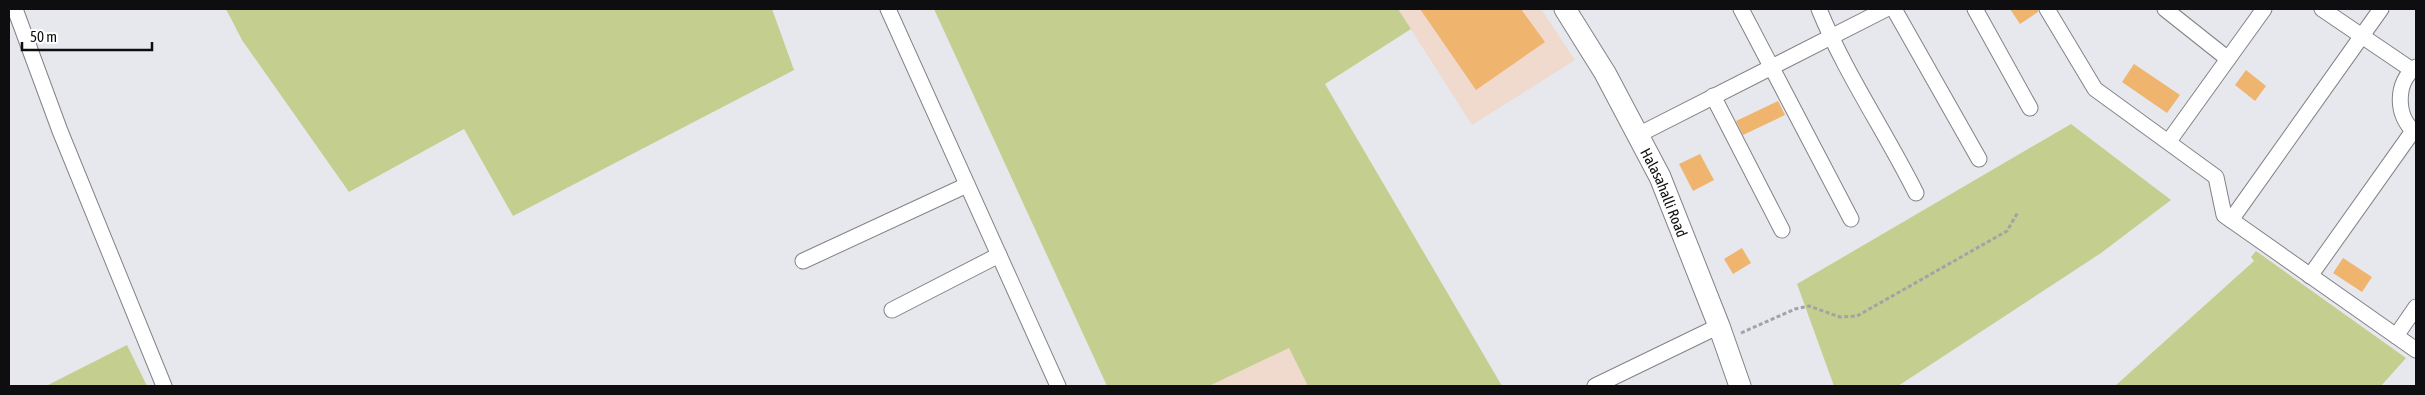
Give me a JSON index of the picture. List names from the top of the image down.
{
  "streets": {
    "main road": ["Halasahalli Road"]
  },
  "scale_bar": "50 m"
}
